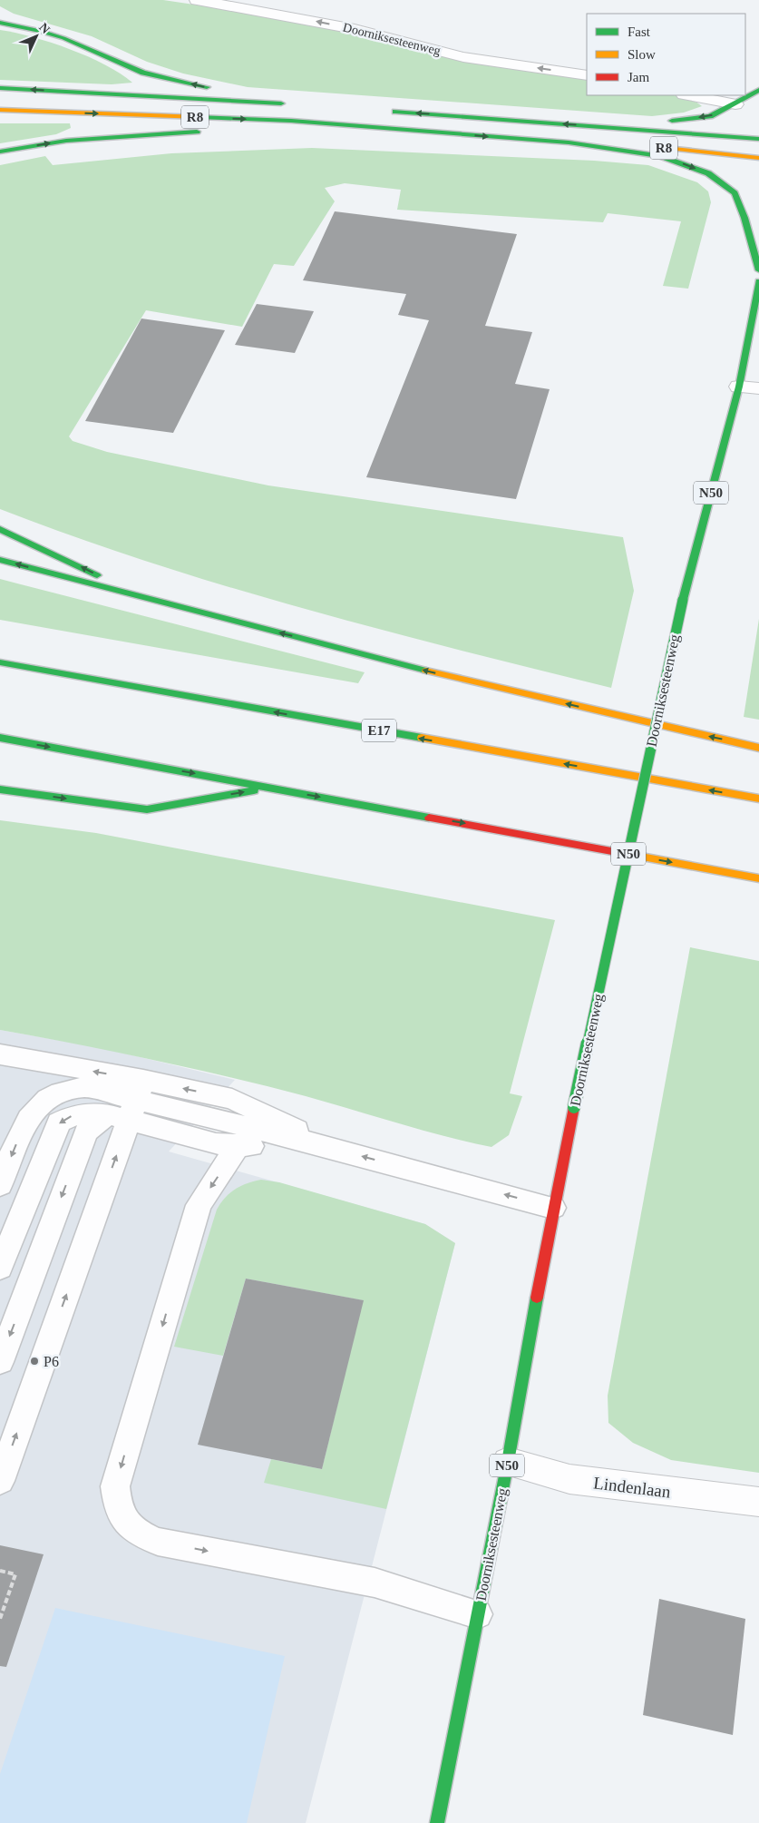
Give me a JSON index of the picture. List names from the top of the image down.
{
  "streets": {
    "main road": [
      "Doorniksesteenweg",
      "R8",
      "N50",
      "E17"
    ],
    "street": ["Lindenlaan"]
  },
  "crossings": [
    ["Doorniksesteenweg", "Lindenlaan"]
  ],
  "places": ["P6"],
  "legend": ["Fast", "Slow", "Jam"],
  "north": "top right"
}
